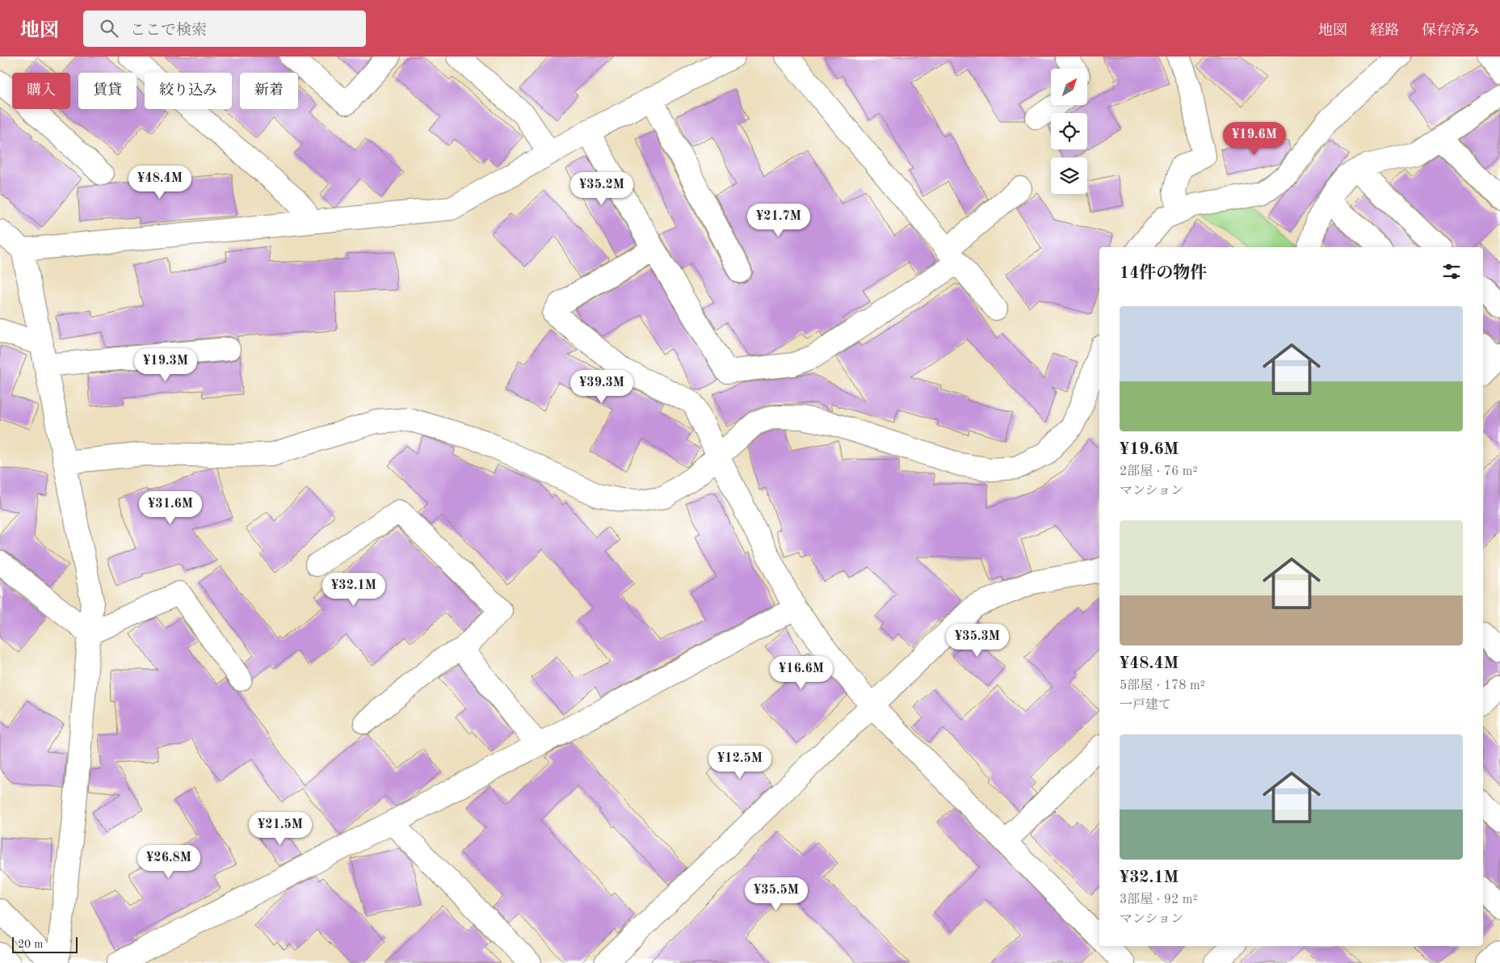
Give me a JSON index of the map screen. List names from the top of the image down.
{
  "scale_bar": "20 m",
  "north": "top right",
  "page": {
    "header": "地図",
    "search": "ここで検索",
    "nav": ["地図", "経路", "保存済み"],
    "chip": [
      "購入",
      "賃貸",
      "絞り込み",
      "新着"
    ],
    "price": [
      "¥19.6M",
      "¥48.4M",
      "¥35.2M",
      "¥21.7M",
      "¥19.3M",
      "¥39.3M",
      "¥31.6M",
      "¥32.1M",
      "¥35.3M",
      "¥16.6M",
      "¥12.5M",
      "¥21.5M",
      "¥26.8M",
      "¥35.5M"
    ],
    "heading": "14件の物件",
    "list": [
      {
        "name": "¥19.6M",
        "note": "2部屋 · 76 m² · マンション"
      },
      {
        "name": "¥48.4M",
        "note": "5部屋 · 178 m² · 一戸建て"
      },
      {
        "name": "¥32.1M",
        "note": "3部屋 · 92 m² · マンション"
      }
    ],
    "scale": "20 m"
  }
}
